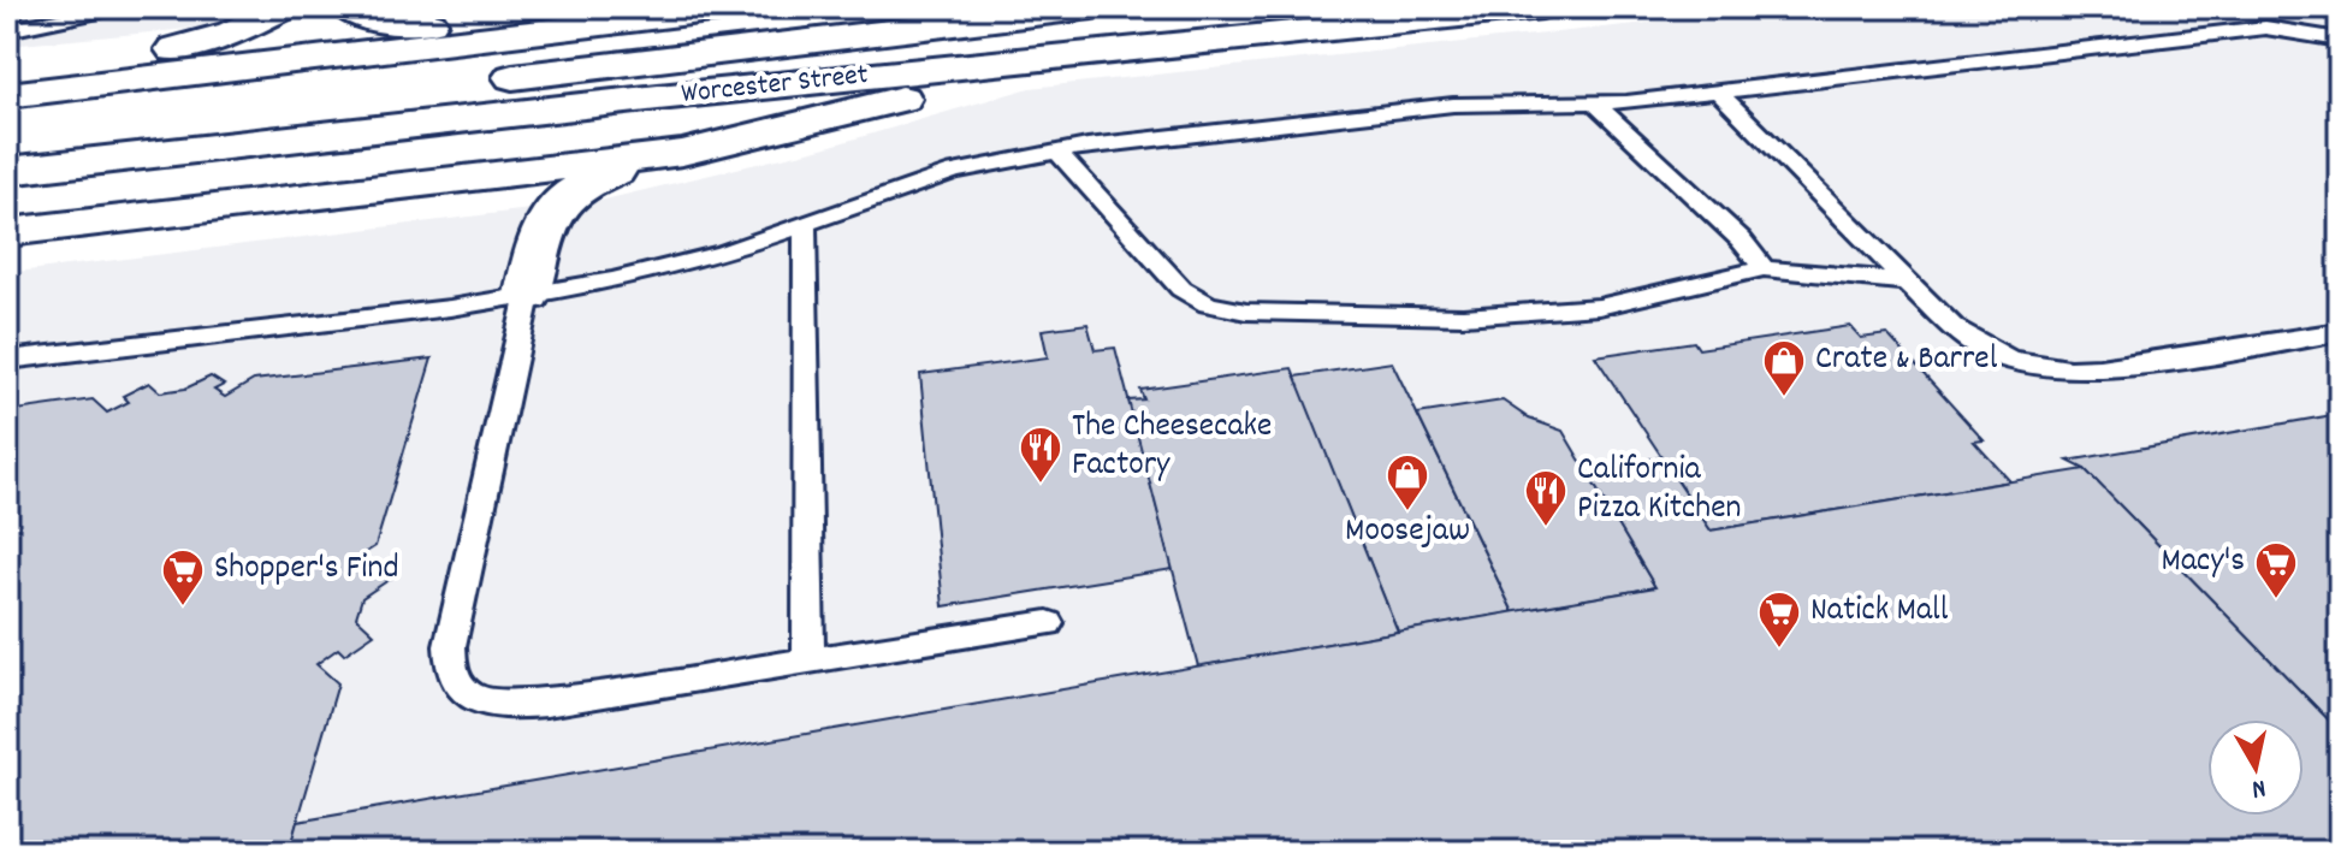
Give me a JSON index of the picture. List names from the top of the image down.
{
  "streets": {
    "main road": ["Worcester Street"]
  },
  "places": {
    "shop": ["Crate & Barrel", "Moosejaw"],
    "restaurant": ["The Cheesecake Factory", "California Pizza Kitchen"],
    "supermarket": ["Macy's", "Shopper's Find", "Natick Mall"]
  },
  "north": "bottom"
}
